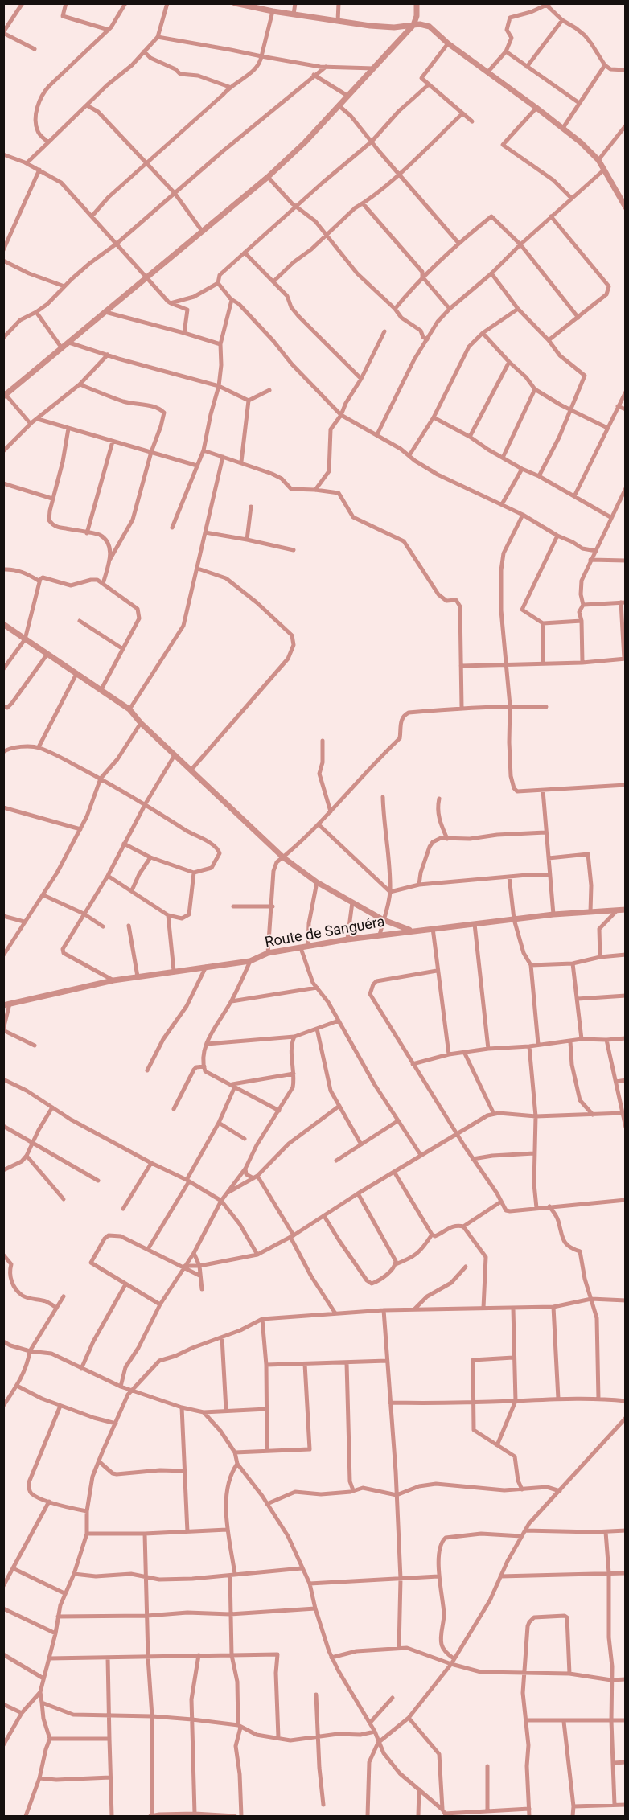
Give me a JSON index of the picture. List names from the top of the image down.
{
  "streets": {
    "street": ["Route de Sanguéra"]
  }
}
